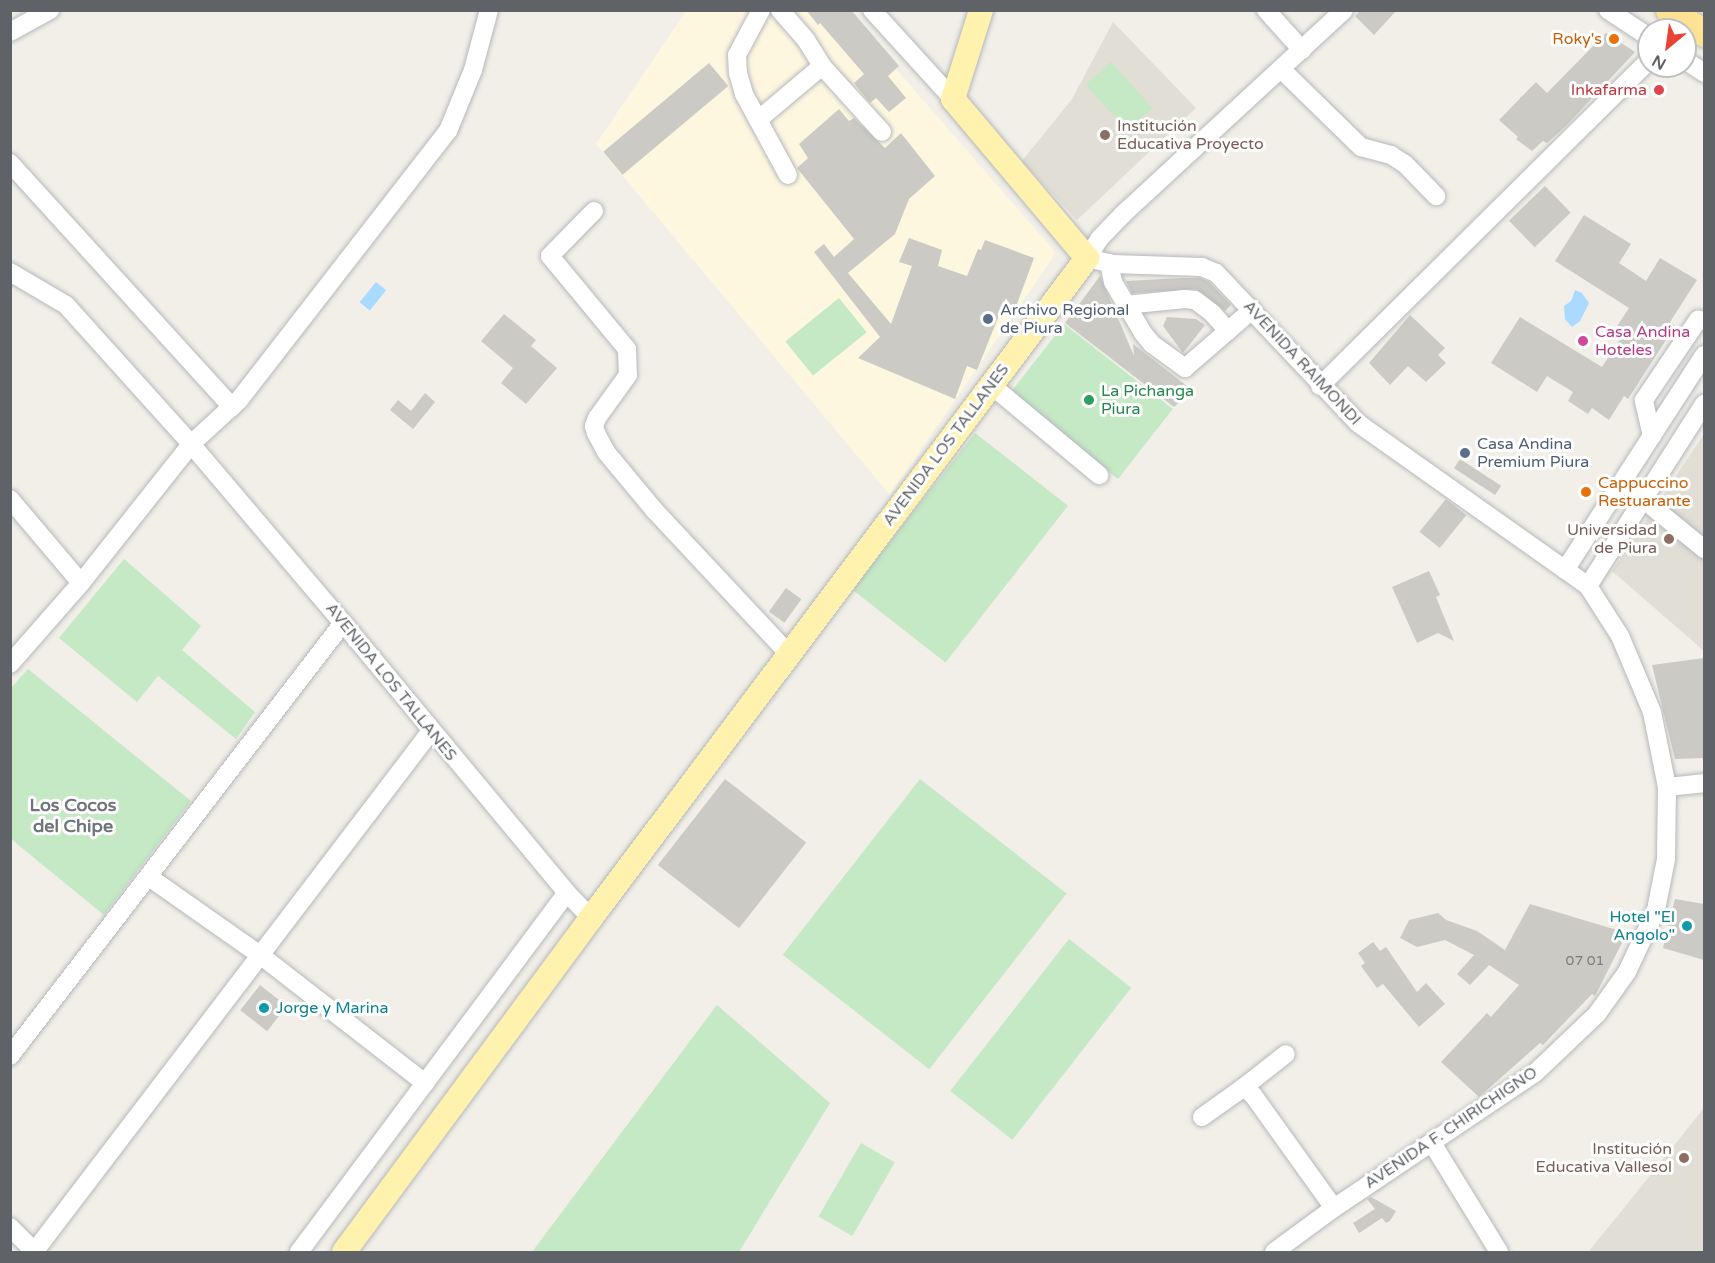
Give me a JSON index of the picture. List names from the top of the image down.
{
  "streets": {
    "main road": ["AVENIDA LOS TALLANES"],
    "street": ["AVENIDA RAIMONDI", "AVENIDA F. CHIRICHIGNO"]
  },
  "crossings": [
    ["AVENIDA RAIMONDI", "AVENIDA LOS TALLANES"],
    ["AVENIDA RAIMONDI", "AVENIDA F. CHIRICHIGNO"]
  ],
  "districts": ["Los Cocos del Chipe"],
  "places": [
    "Roky's",
    "Inkafarma",
    "Institución Educativa Proyecto",
    "Archivo Regional de Piura",
    "Casa Andina Hoteles",
    "La Pichanga Piura",
    "Casa Andina Premium Piura",
    "Cappuccino Restuarante",
    "Universidad de Piura",
    "Hotel \"El Angolo\"",
    "Jorge y Marina",
    "Institución Educativa Vallesol"
  ],
  "house_numbers": ["07 01"],
  "north": "bottom left"
}
